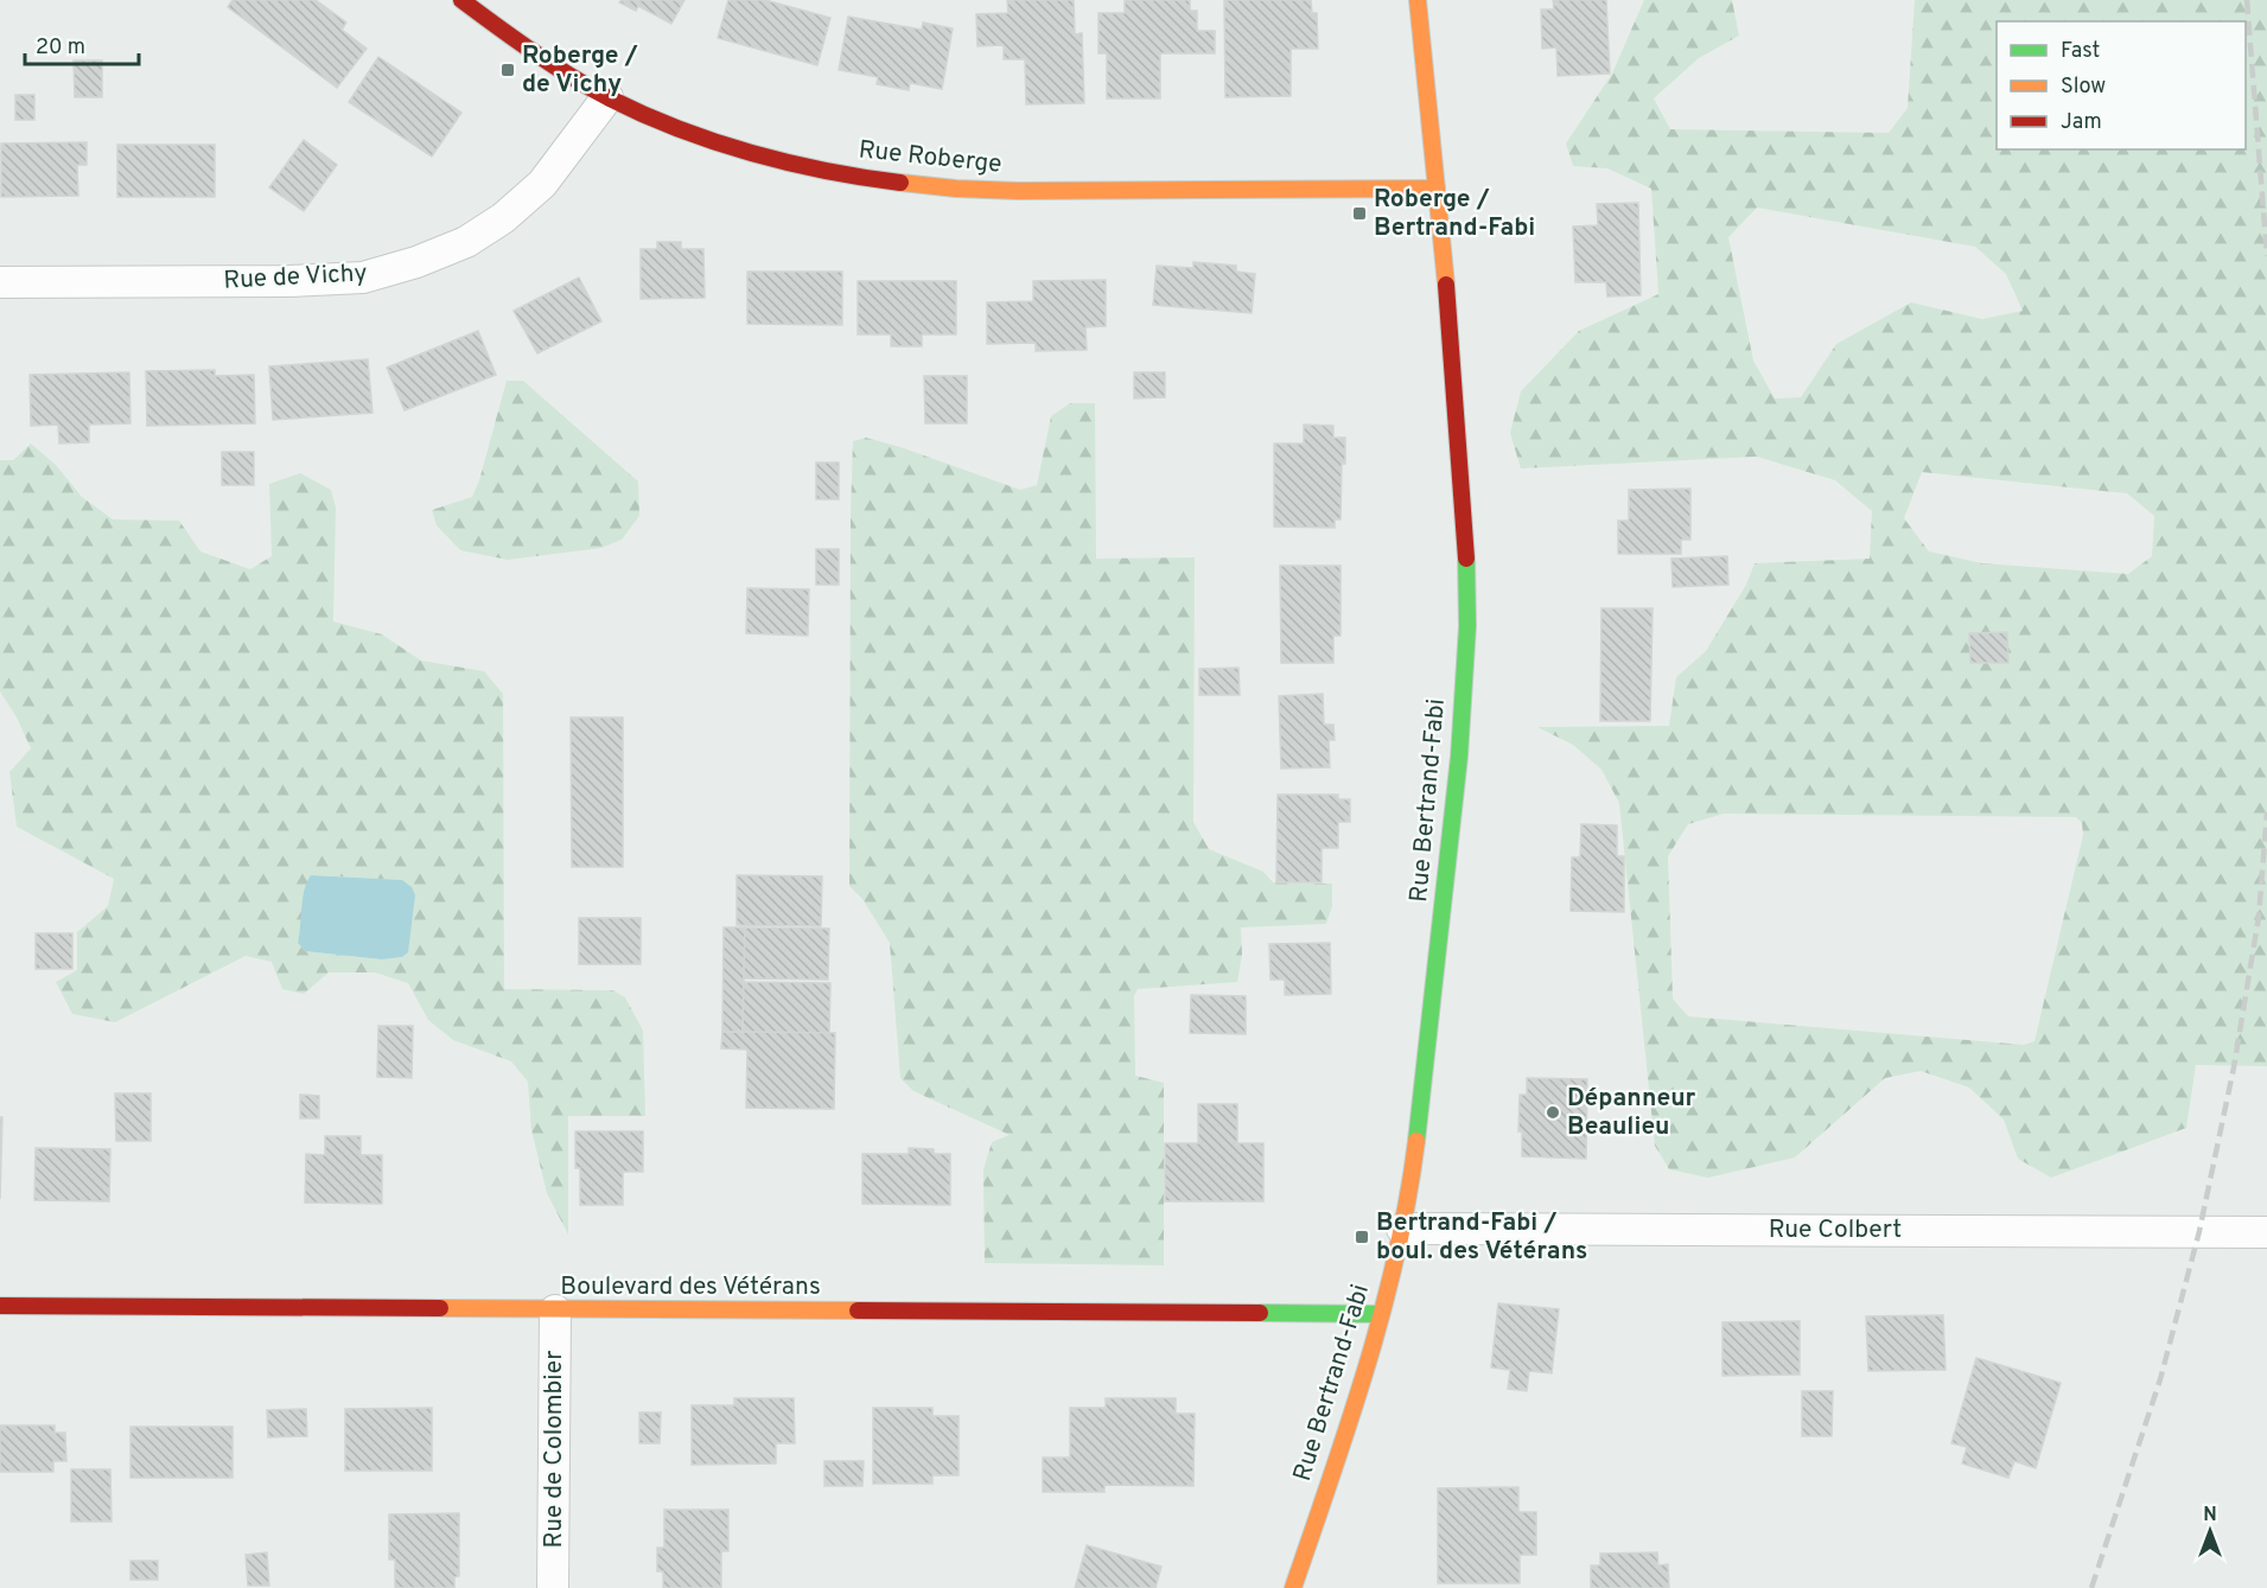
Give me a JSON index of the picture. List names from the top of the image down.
{
  "streets": {
    "street": [
      "Rue Roberge",
      "Rue de Vichy",
      "Rue Bertrand-Fabi",
      "Rue Colbert",
      "Boulevard des Vétérans",
      "Rue de Colombier"
    ]
  },
  "crossings": [
    ["Rue Roberge", "Rue de Vichy"],
    ["Rue Roberge", "Rue Bertrand-Fabi"],
    ["Rue Bertrand-Fabi", "Rue Colbert"],
    ["Rue Bertrand-Fabi", "Boulevard des Vétérans"],
    ["Boulevard des Vétérans", "Rue de Colombier"]
  ],
  "places": {
    "transit": ["Roberge / de Vichy", "Roberge / Bertrand-Fabi", "Bertrand-Fabi / boul. des Vétérans"],
    "other": ["Dépanneur Beaulieu"]
  },
  "legend": ["Fast", "Slow", "Jam"],
  "scale_bar": "20 m",
  "north": "top"
}
